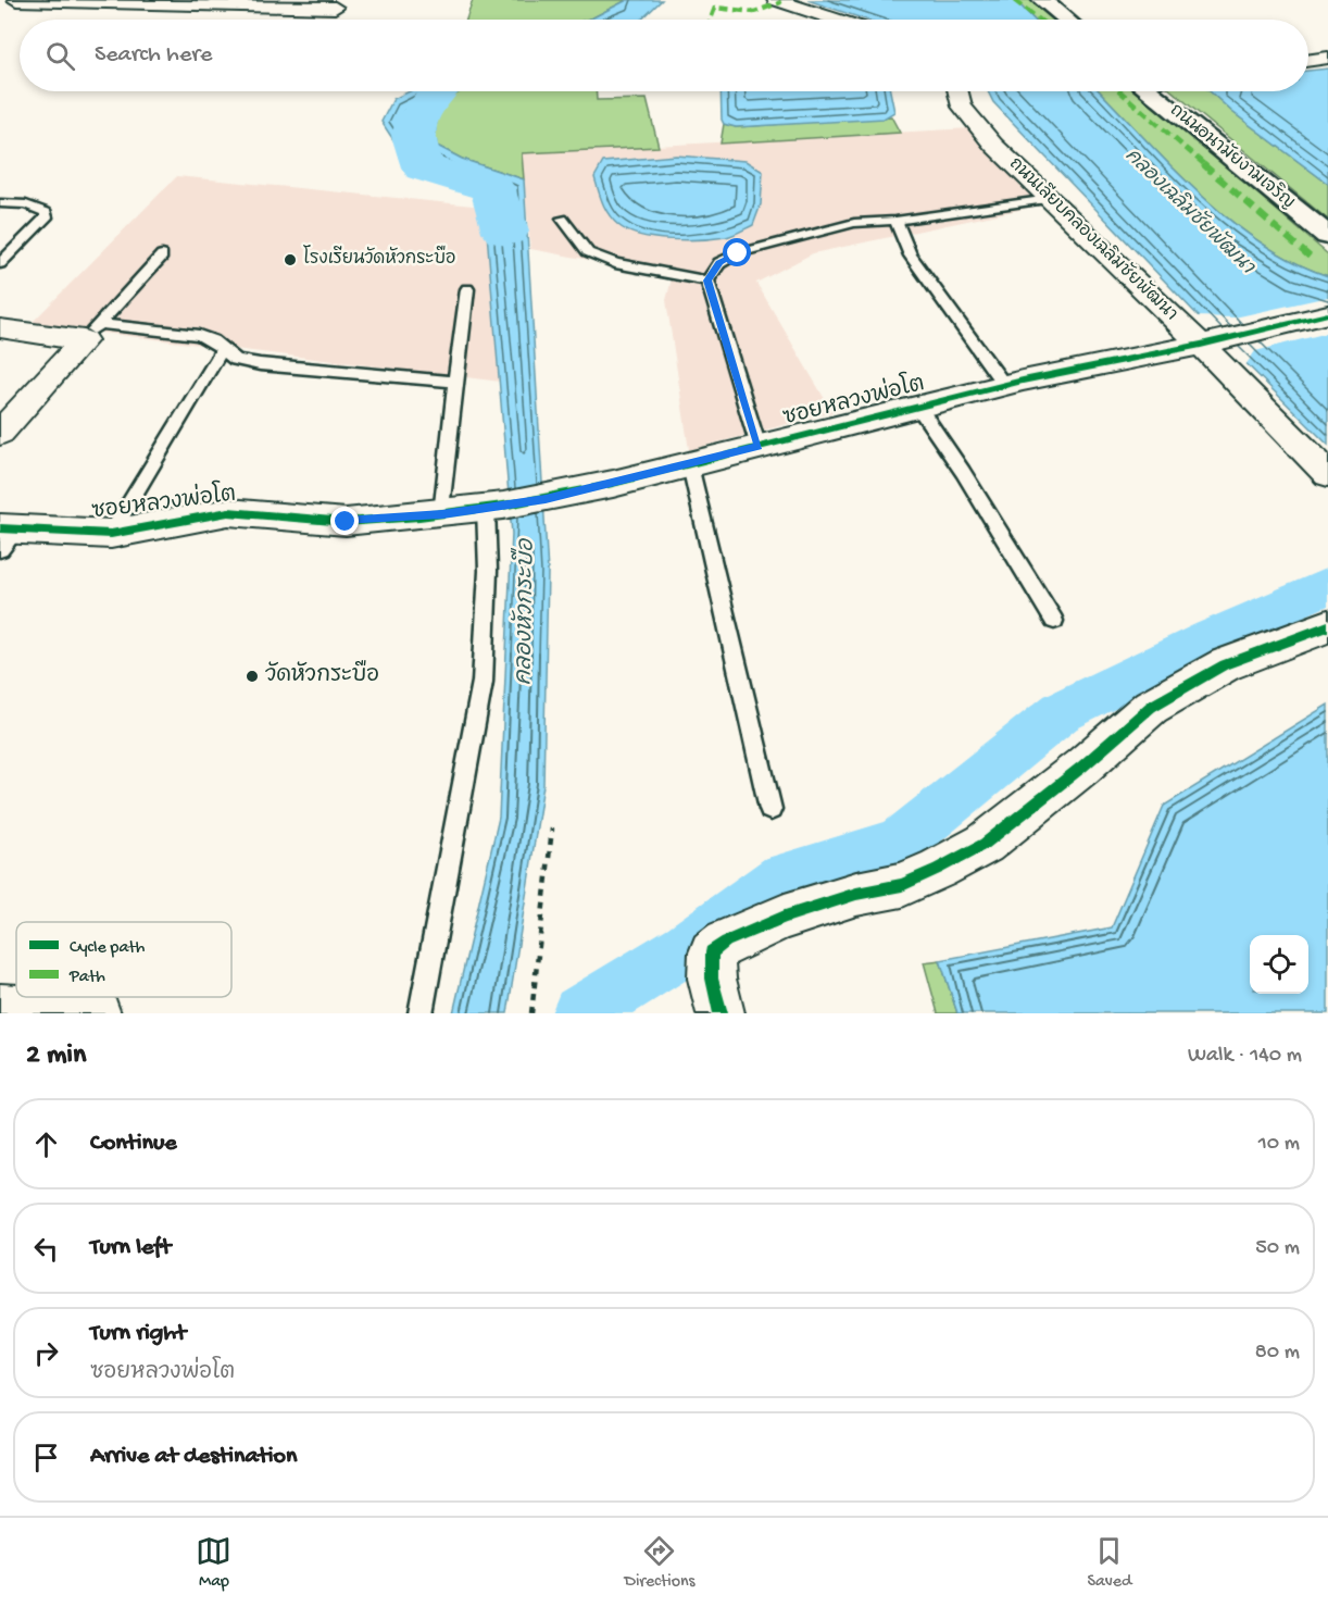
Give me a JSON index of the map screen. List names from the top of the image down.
{
  "streets": {
    "street": ["ถนนอนามัยงามเจริญ", "ถนนเลียบคลองเฉลิมชัยพัฒนา", "ซอยหลวงพ่อโต"]
  },
  "crossings": [
    ["ถนนเลียบคลองเฉลิมชัยพัฒนา", "ซอยหลวงพ่อโต"]
  ],
  "water": ["คลองเฉลิมชัยพัฒนา", "คลองหัวกระบือ"],
  "places": ["โรงเรียนวัดหัวกระบือ", "วัดหัวกระบือ"],
  "legend": ["Cycle path", "Path"],
  "page": {
    "search": "Search here",
    "heading": ["2 min", "Walk · 140 m"],
    "list": [
      ["Continue", "10 m"],
      ["Turn left", "50 m"],
      ["Turn right", "ซอยหลวงพ่อโต", "80 m"],
      "Arrive at destination"
    ],
    "nav": ["Map", "Directions", "Saved"]
  }
}
